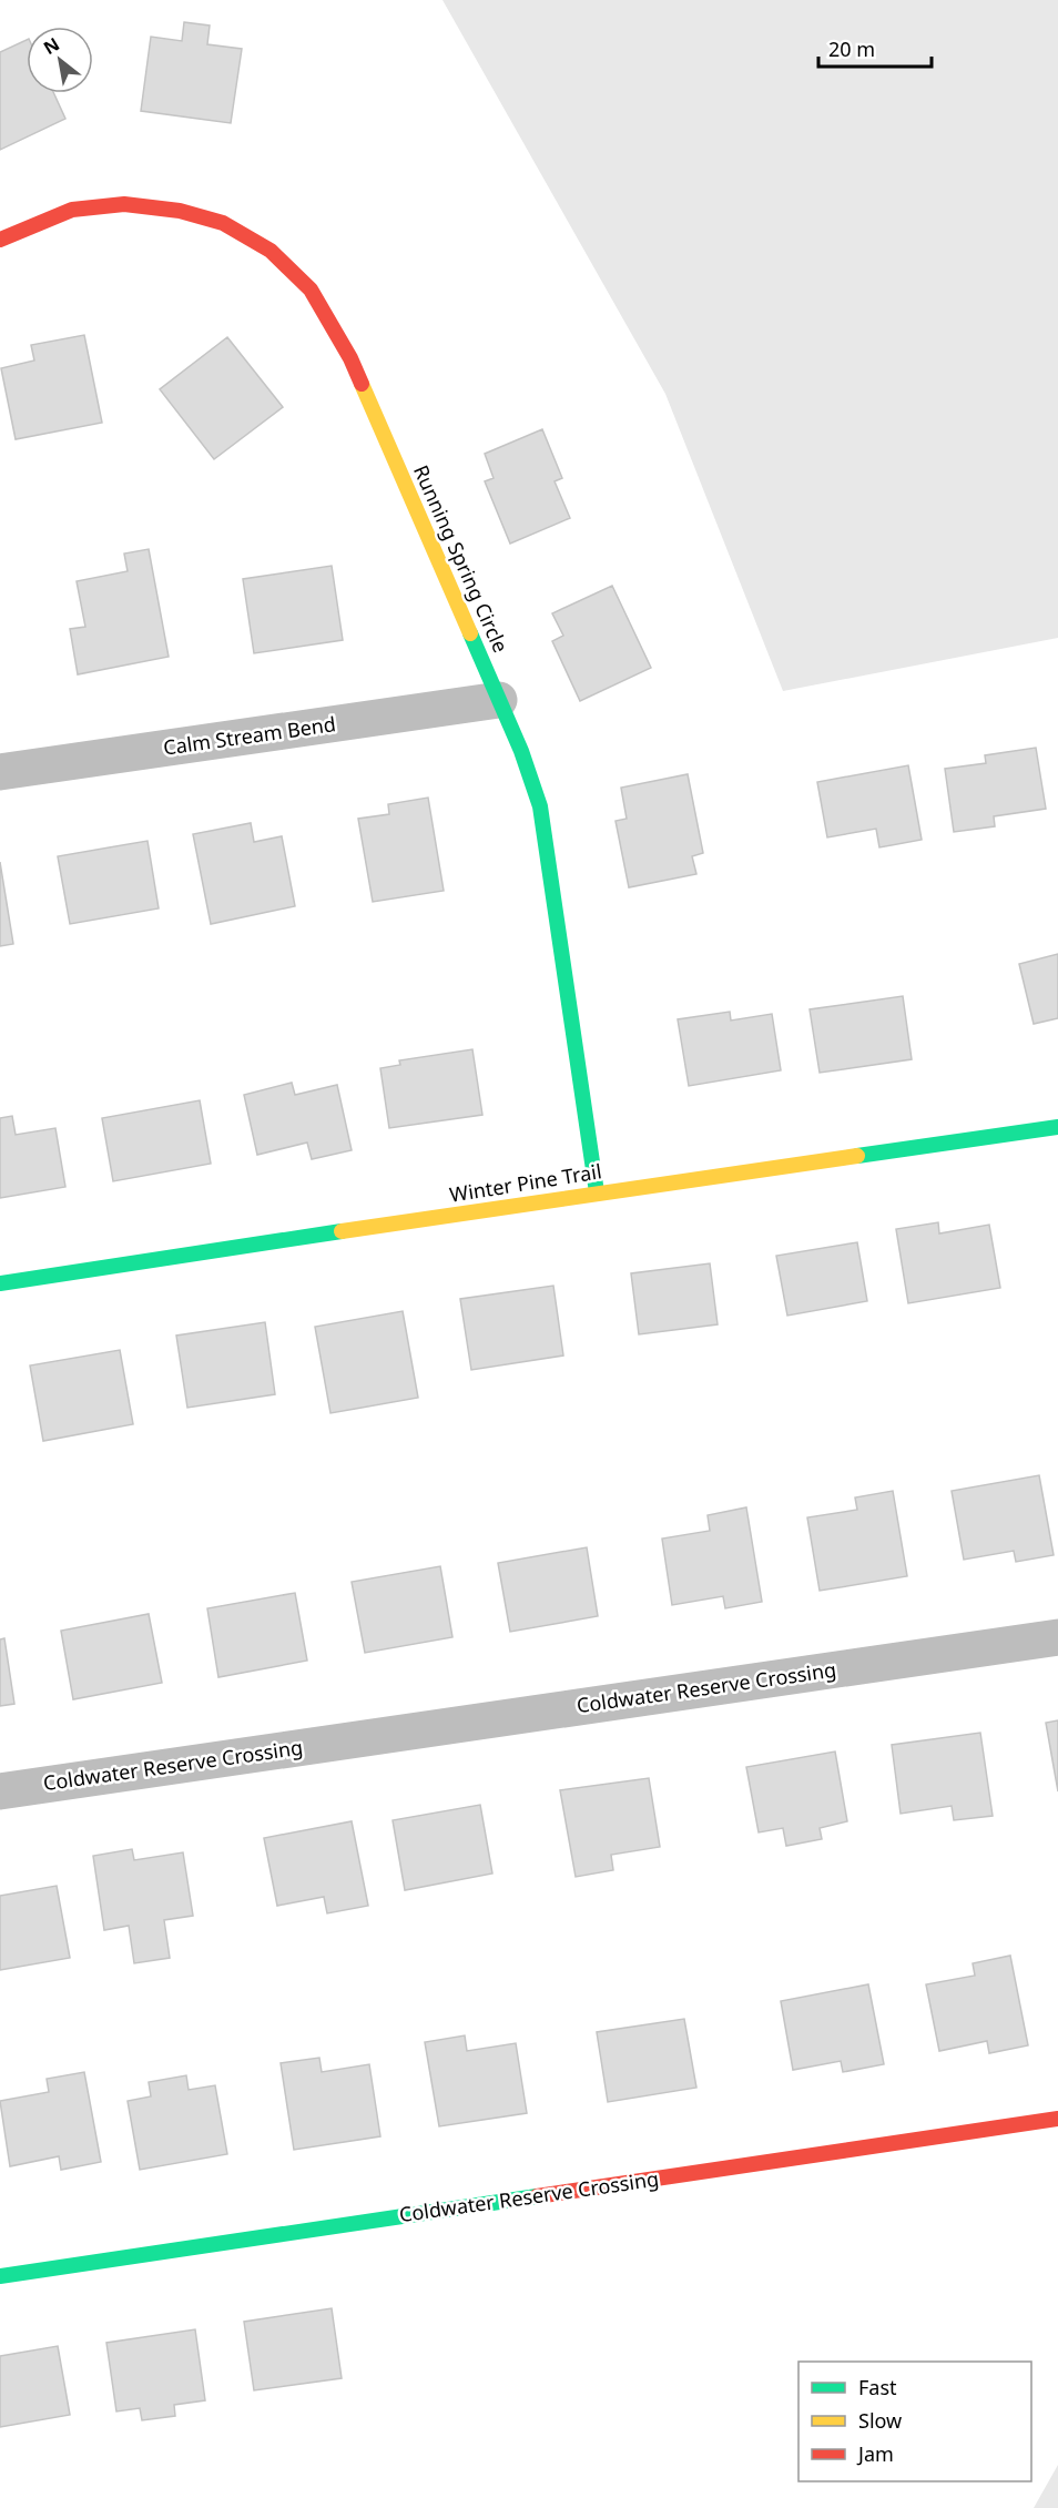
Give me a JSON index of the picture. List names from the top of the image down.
{
  "streets": {
    "street": [
      "Running Spring Circle",
      "Calm Stream Bend",
      "Winter Pine Trail",
      "Coldwater Reserve Crossing"
    ]
  },
  "crossings": [
    ["Running Spring Circle", "Calm Stream Bend"],
    ["Running Spring Circle", "Winter Pine Trail"]
  ],
  "legend": ["Fast", "Slow", "Jam"],
  "scale_bar": "20 m",
  "north": "top left"
}
